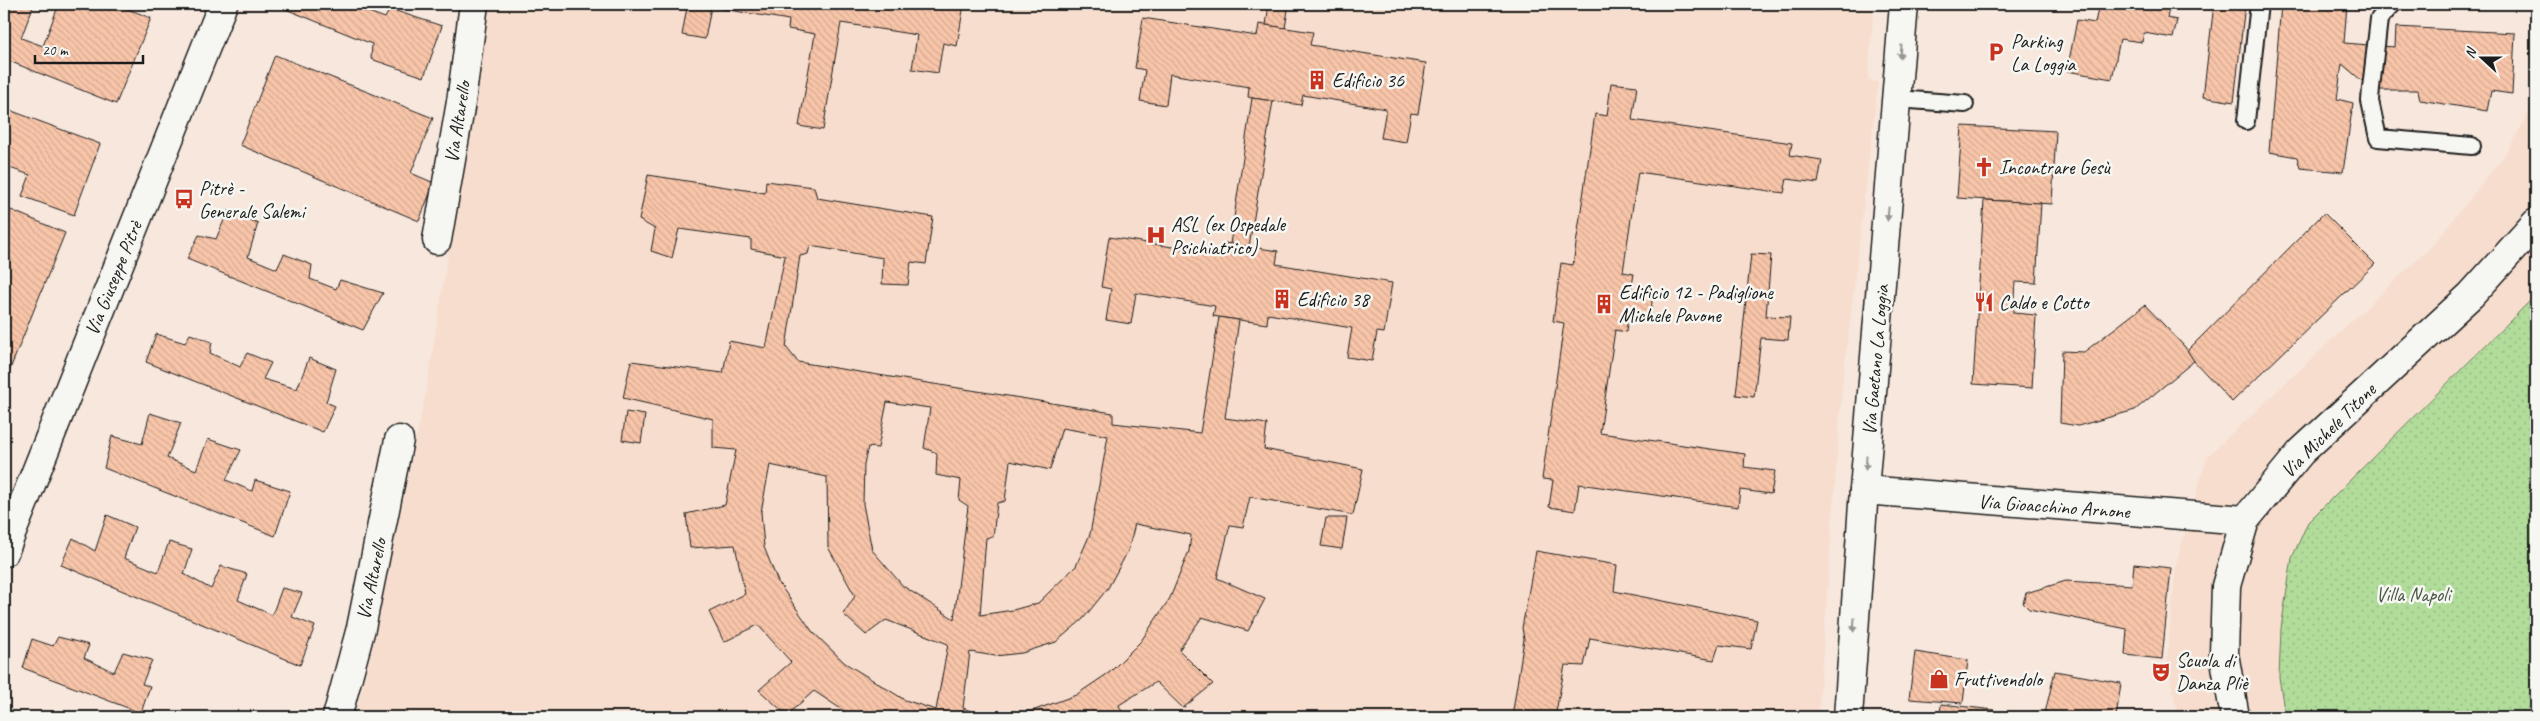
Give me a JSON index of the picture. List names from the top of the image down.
{
  "streets": {
    "street": [
      "Via Altarello",
      "Via Giuseppe Pitrè",
      "Via Gaetano La Loggia",
      "Via Michele Titone",
      "Via Gioacchino Arnone"
    ]
  },
  "crossings": [
    ["Via Gaetano La Loggia", "Via Gioacchino Arnone"],
    ["Via Michele Titone", "Via Gioacchino Arnone"]
  ],
  "one_way": ["Via Gaetano La Loggia"],
  "parks": ["Villa Napoli"],
  "places": {
    "parking": ["Parking La Loggia"],
    "building": ["Edificio 36", "Edificio 38", "Edificio 12 - Padiglione Michele Pavone"],
    "church": ["Incontrare Gesù"],
    "bus stop": ["Pitrè - Generale Salemi"],
    "hospital": ["ASL (ex Ospedale Psichiatrico)"],
    "restaurant": ["Caldo e Cotto"],
    "theatre": ["Scuola di Danza Pliè"],
    "shop": ["Fruttivendolo"]
  },
  "scale_bar": "20 m",
  "north": "left"
}
